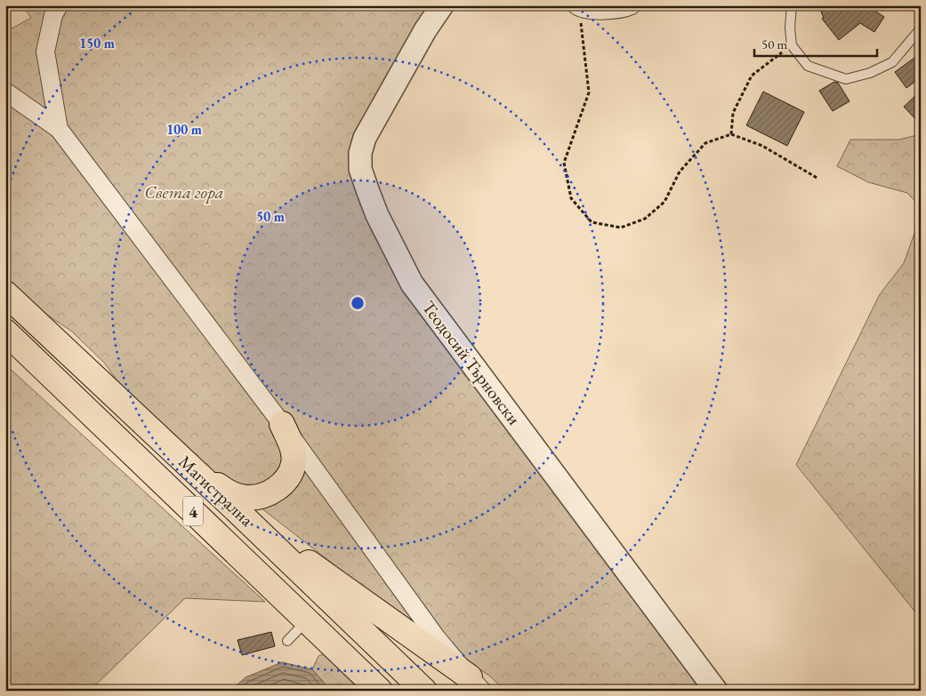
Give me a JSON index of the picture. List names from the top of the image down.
{
  "streets": {
    "main road": ["Магистрална", "4"],
    "street": ["Теодосий Търновски"]
  },
  "parks": ["Света гора"],
  "scale_bar": "50 m",
  "rings": ["150 m", "100 m", "50 m"]
}
